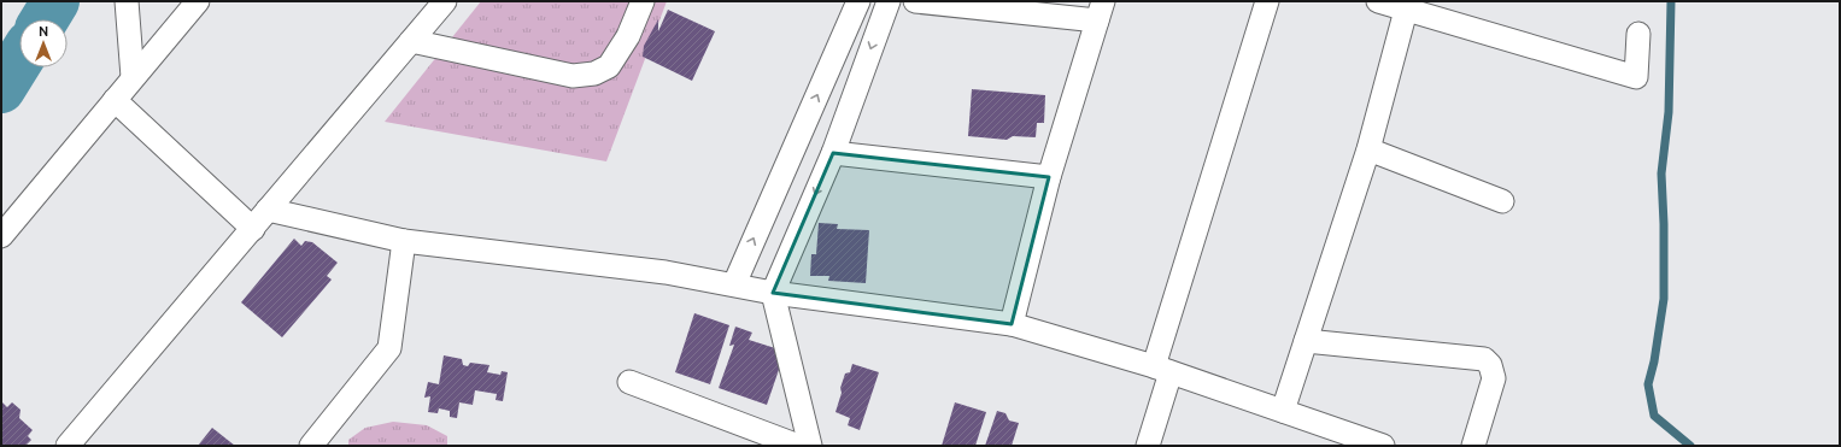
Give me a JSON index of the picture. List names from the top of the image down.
{
  "north": "top"
}
